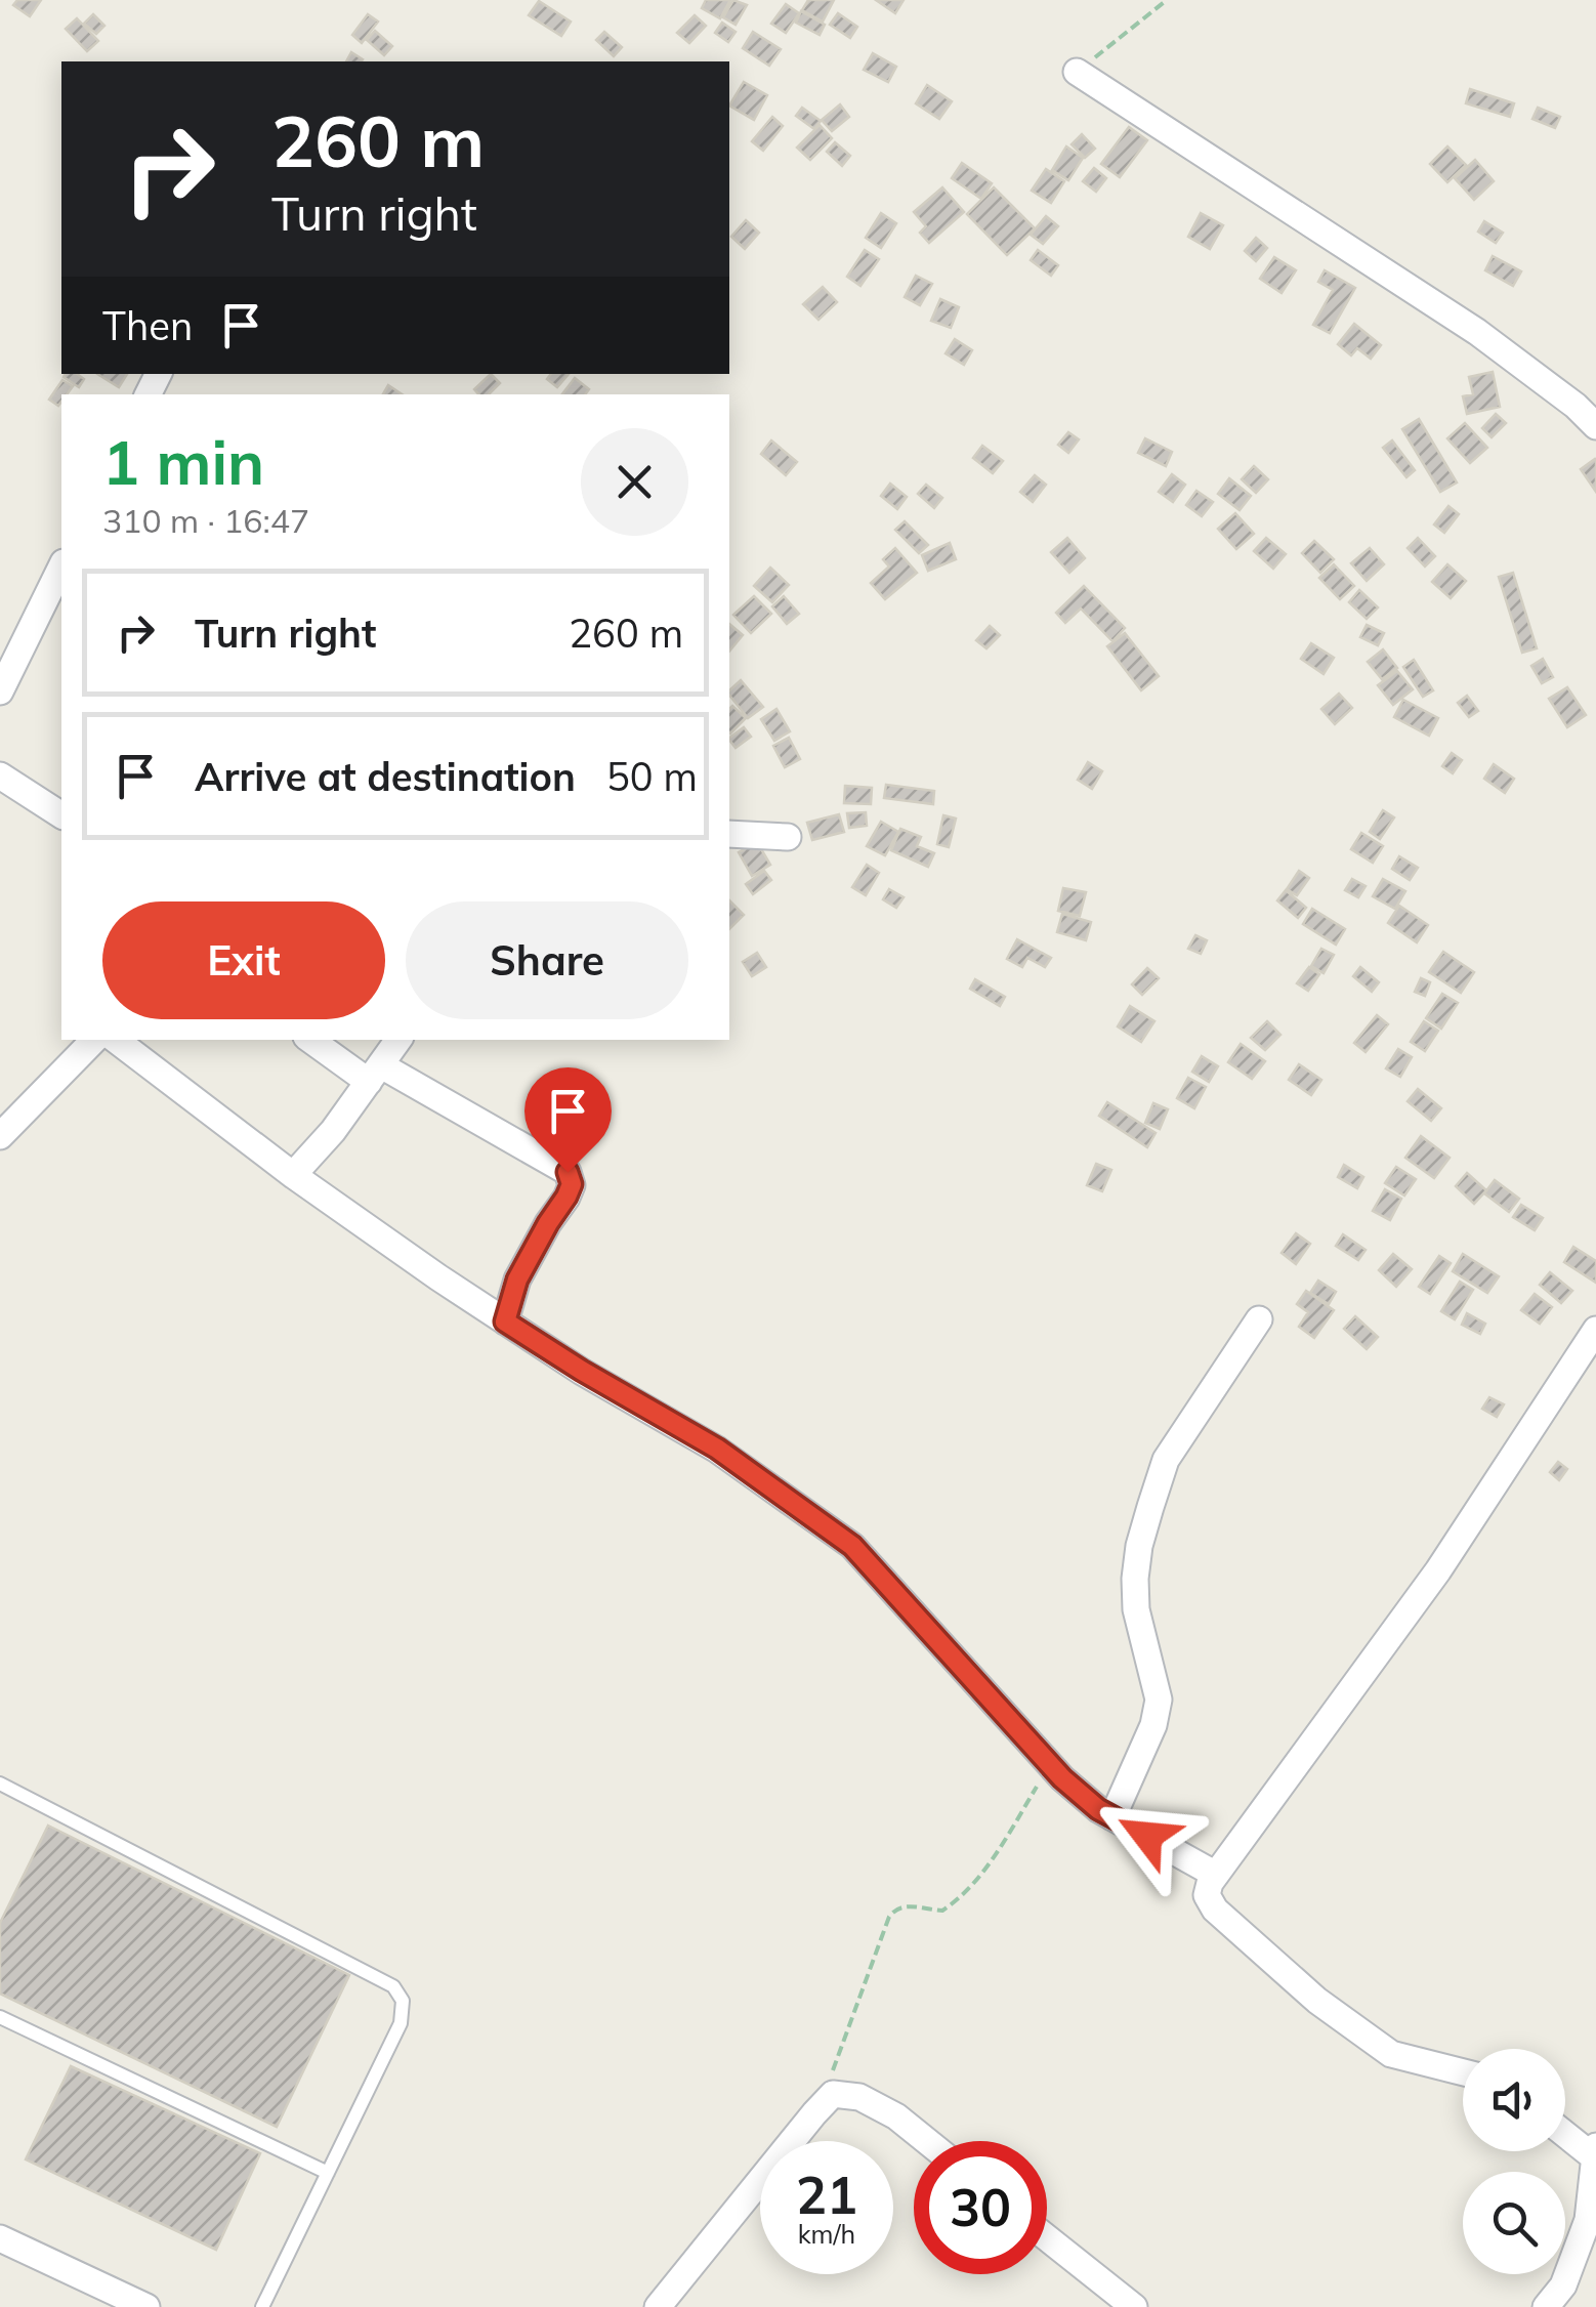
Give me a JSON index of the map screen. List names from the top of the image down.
{
  "page": {
    "turn": ["260 m", "Turn right"],
    "then": "Then",
    "heading": ["1 min", "310 m · 16:47"],
    "list": [
      {
        "name": "Turn right",
        "value": "260 m"
      },
      {
        "name": "Arrive at destination",
        "value": "50 m"
      }
    ],
    "buttons": ["Exit", "Share"],
    "speed": "21 km/h",
    "limit": "30"
  }
}
